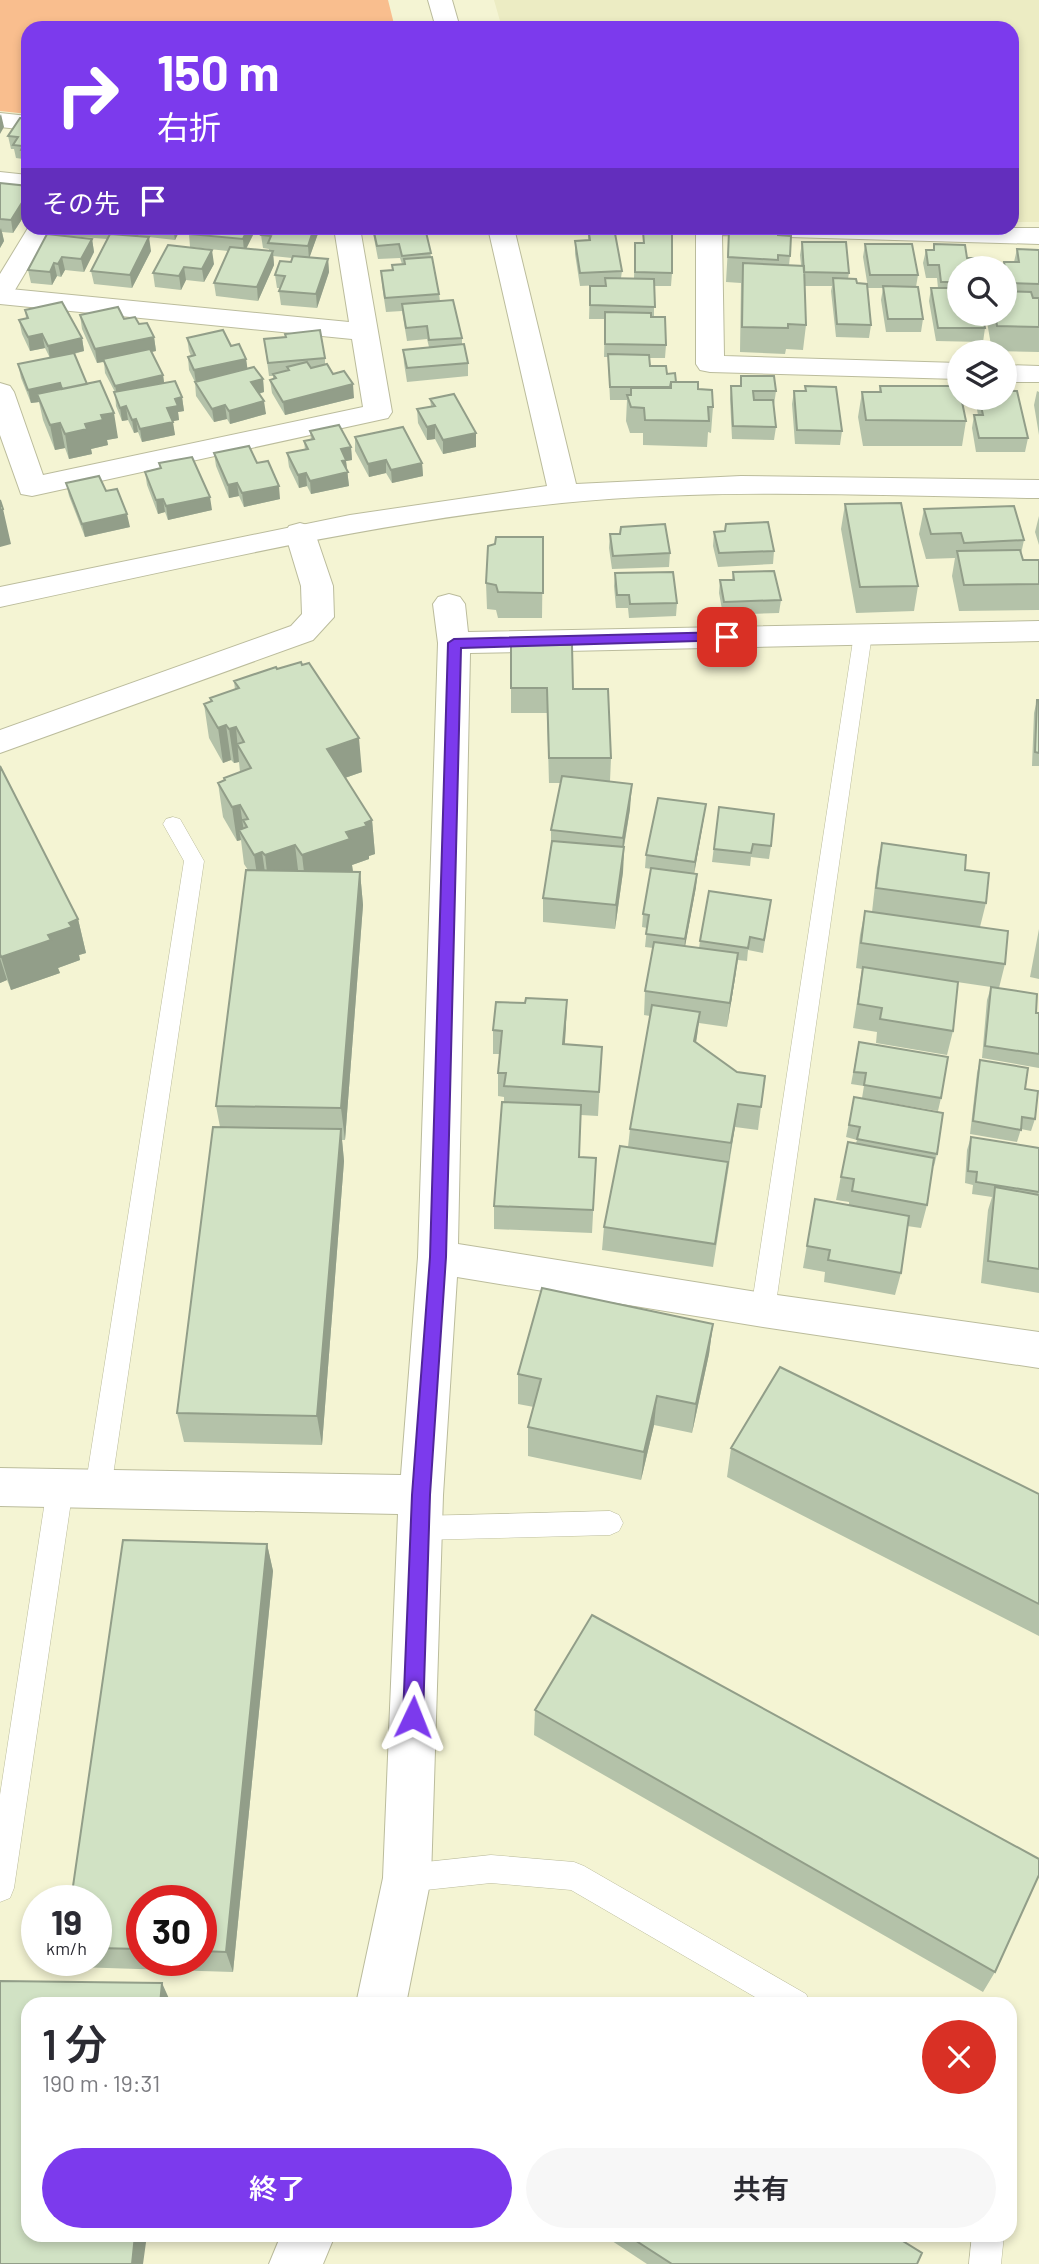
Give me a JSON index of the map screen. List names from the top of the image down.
{
  "page": {
    "turn": ["150 m", "右折"],
    "then": "その先",
    "speed": "19 km/h",
    "limit": "30",
    "heading": ["1 分", "190 m · 19:31"],
    "buttons": ["終了", "共有"]
  }
}
